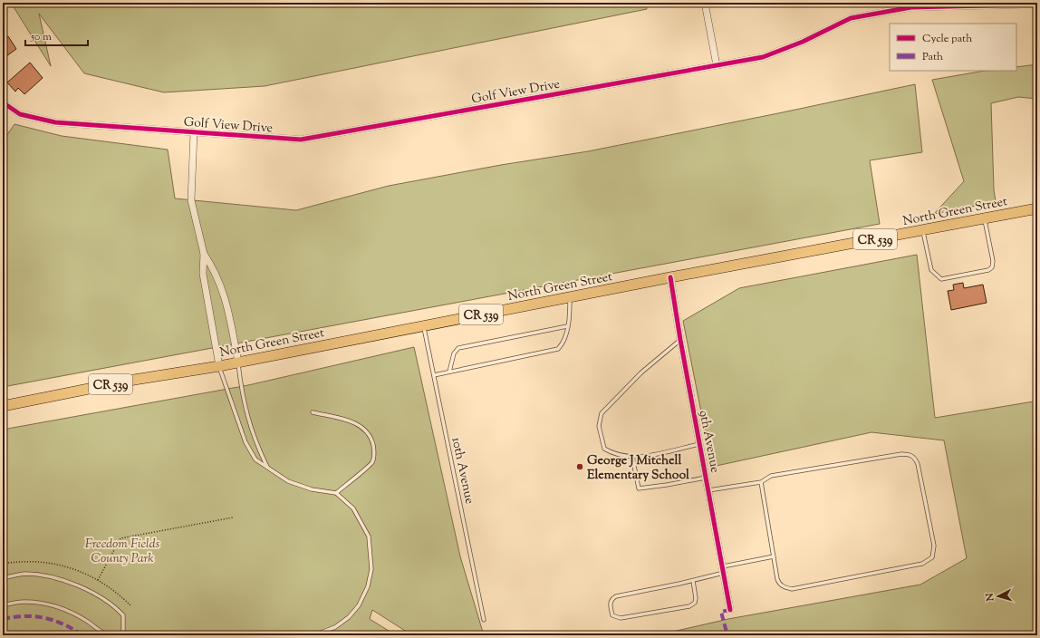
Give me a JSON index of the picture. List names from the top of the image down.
{
  "streets": {
    "main road": ["North Green Street", "CR 539"],
    "street": ["Golf View Drive", "9th Avenue"],
    "lane": ["10th Avenue"]
  },
  "crossings": [
    ["North Green Street", "9th Avenue"],
    ["North Green Street", "10th Avenue"]
  ],
  "parks": ["Freedom Fields County Park"],
  "places": ["George J Mitchell Elementary School"],
  "legend": ["Cycle path", "Path"],
  "scale_bar": "50 m",
  "north": "left"
}
